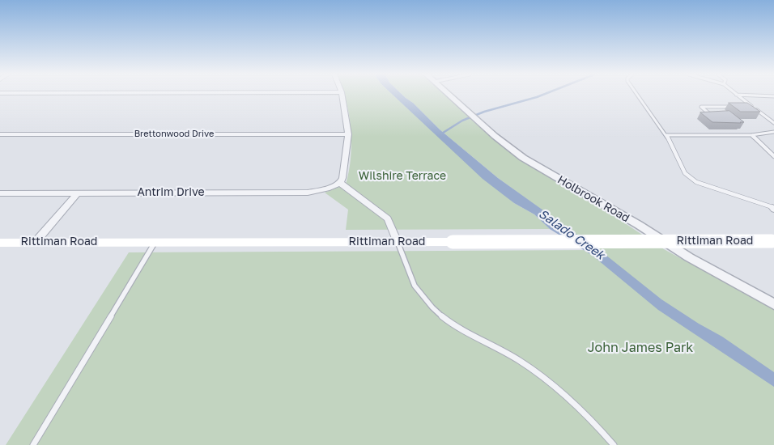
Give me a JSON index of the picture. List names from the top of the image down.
{
  "streets": {
    "main road": ["Rittiman Road"],
    "street": ["Brettonwood Drive", "Antrim Drive", "Holbrook Road"]
  },
  "water": ["Salado Creek"],
  "parks": ["Wilshire Terrace", "John James Park"]
}
